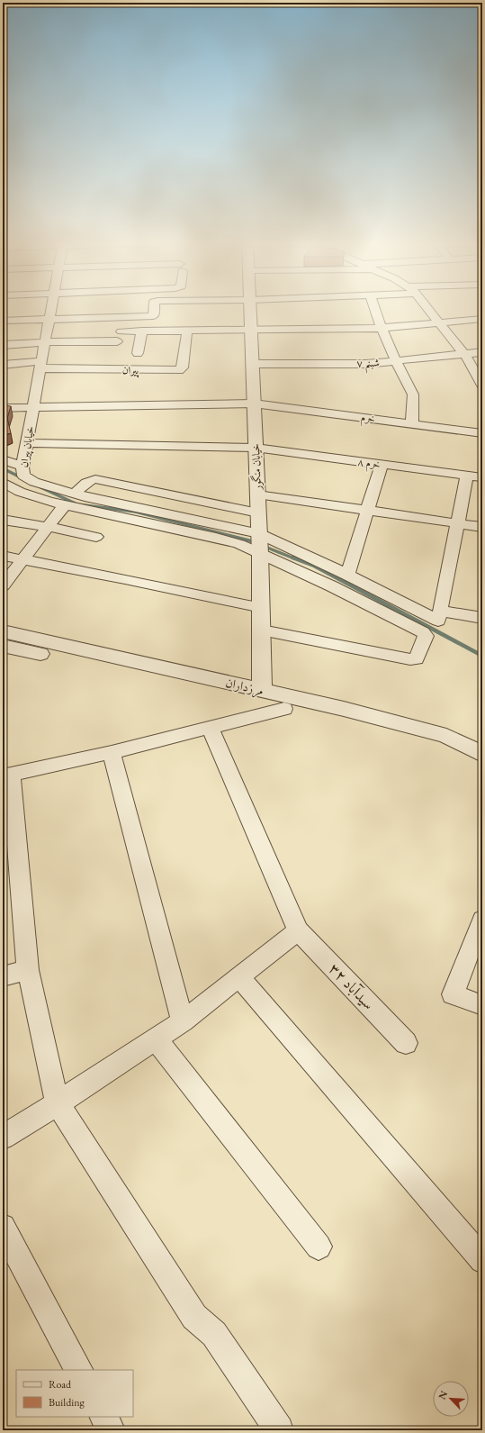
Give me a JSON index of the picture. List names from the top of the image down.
{
  "streets": {
    "street": [
      "شبنم ۷",
      "پیران",
      "خرم",
      "خیابان پیران",
      "خرم ۸",
      "خیابان منگور",
      "مرزداران",
      "سیدآباد ۳۲"
    ]
  },
  "crossings": [
    ["شبنم ۷", "خیابان منگور"],
    ["پیران", "خیابان پیران"],
    ["خرم", "خیابان پیران"],
    ["خرم", "خیابان منگور"],
    ["خیابان پیران", "خرم ۸"],
    ["خیابان پیران", "خیابان منگور"],
    ["خرم ۸", "خیابان منگور"],
    ["خیابان منگور", "مرزداران"]
  ],
  "legend": ["Road", "Building"],
  "north": "top left"
}
